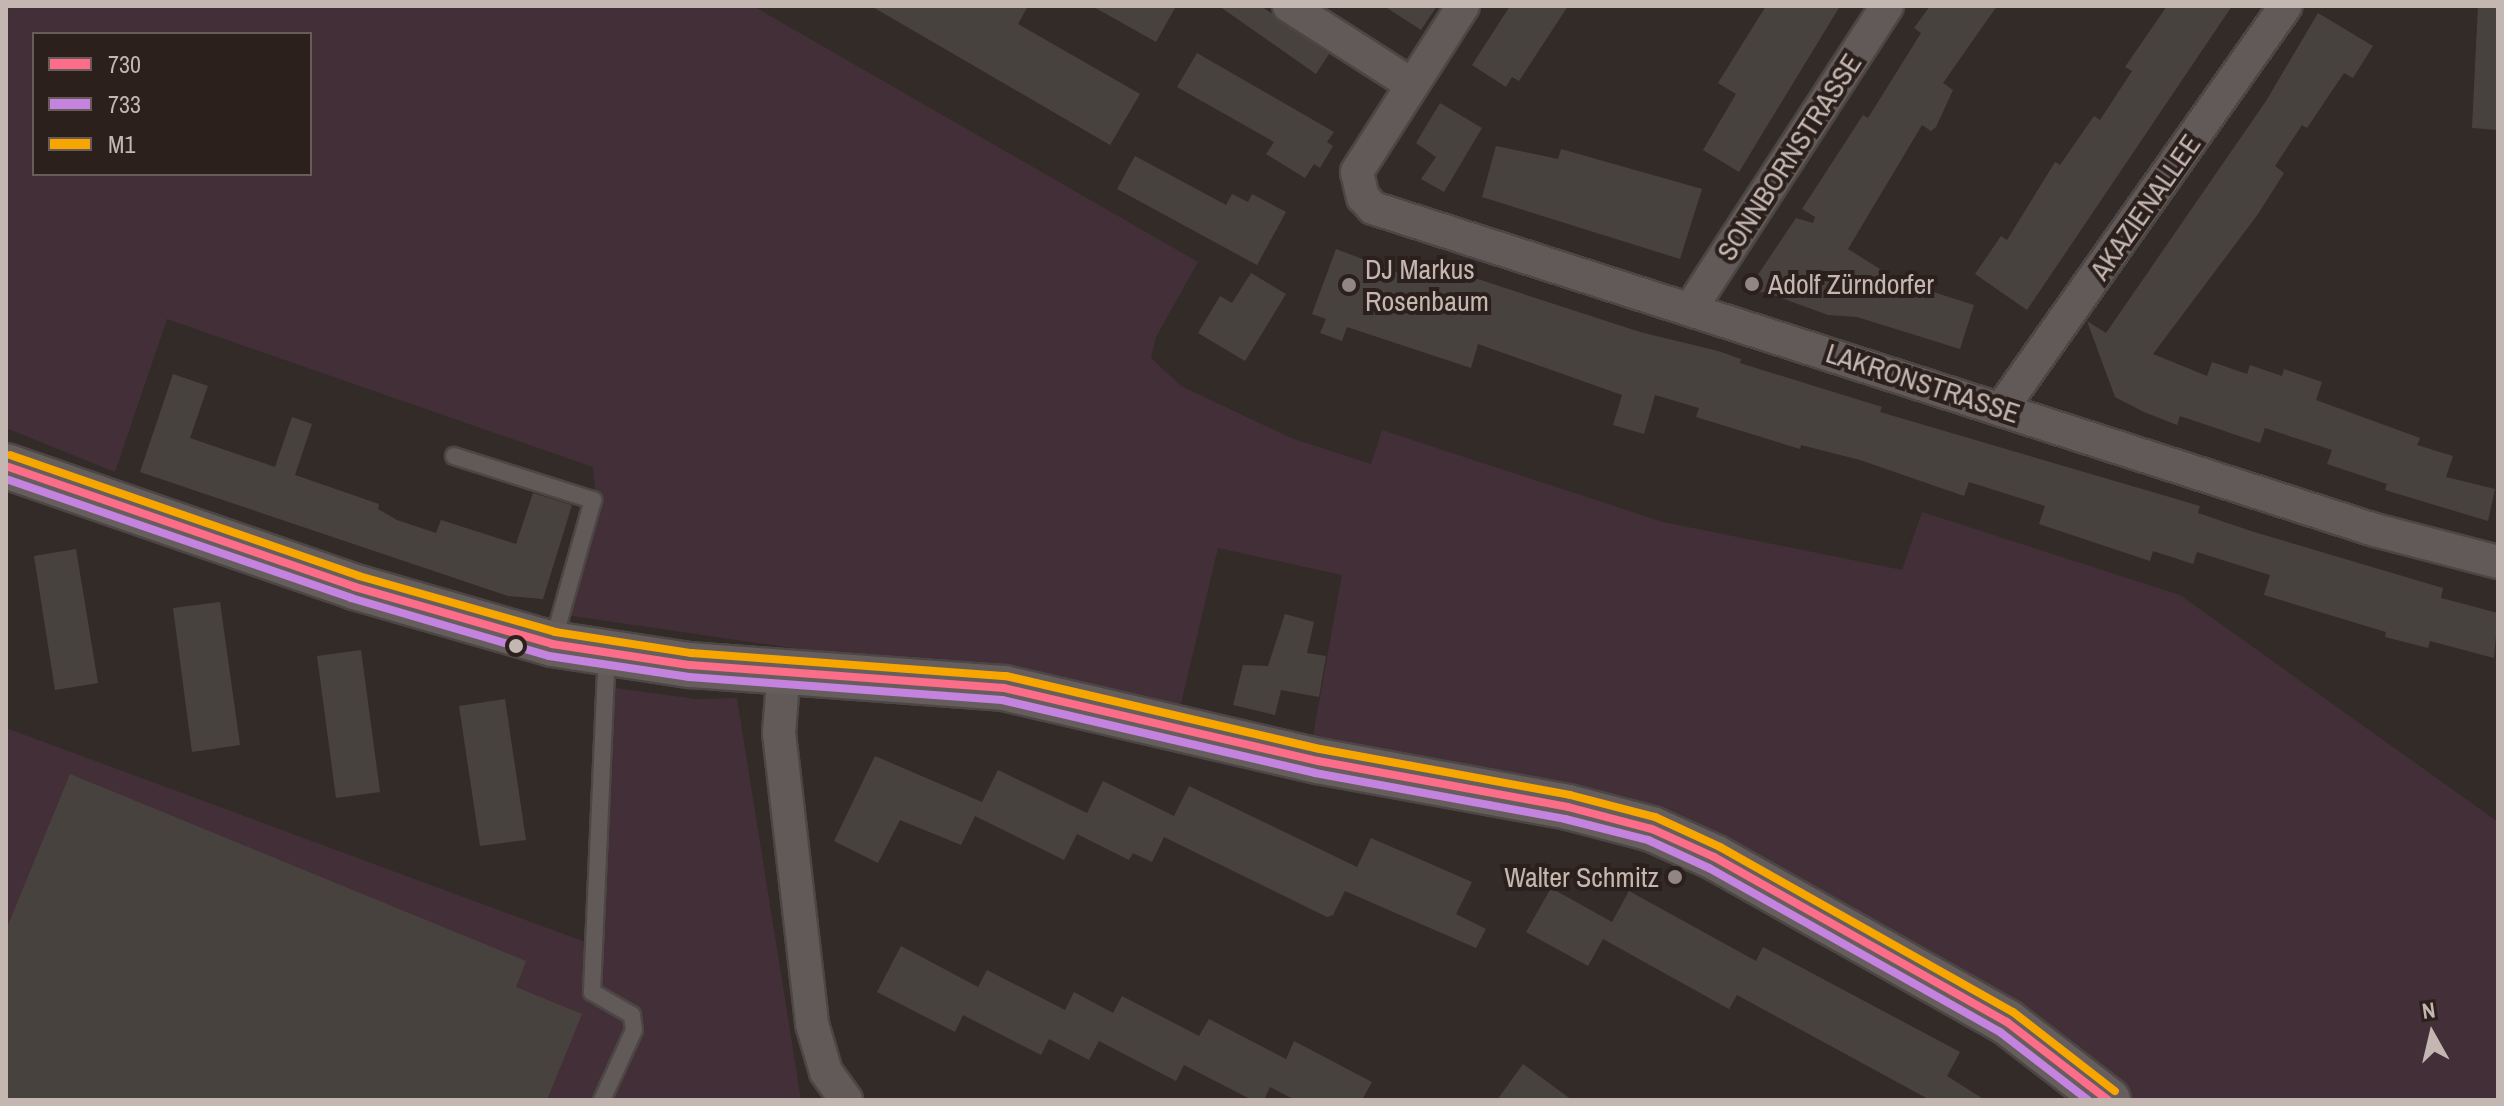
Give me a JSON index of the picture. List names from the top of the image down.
{
  "streets": {
    "street": ["SONNBORNSTRASSE", "AKAZIENALLEE", "LAKRONSTRASSE"]
  },
  "crossings": [
    ["SONNBORNSTRASSE", "LAKRONSTRASSE"],
    ["AKAZIENALLEE", "LAKRONSTRASSE"]
  ],
  "places": ["Adolf Zürndorfer", "DJ Markus Rosenbaum", "Walter Schmitz"],
  "lines": ["transit line M1", "transit line 730", "transit line 733"],
  "legend": ["730", "733", "M1"],
  "north": "top"
}
